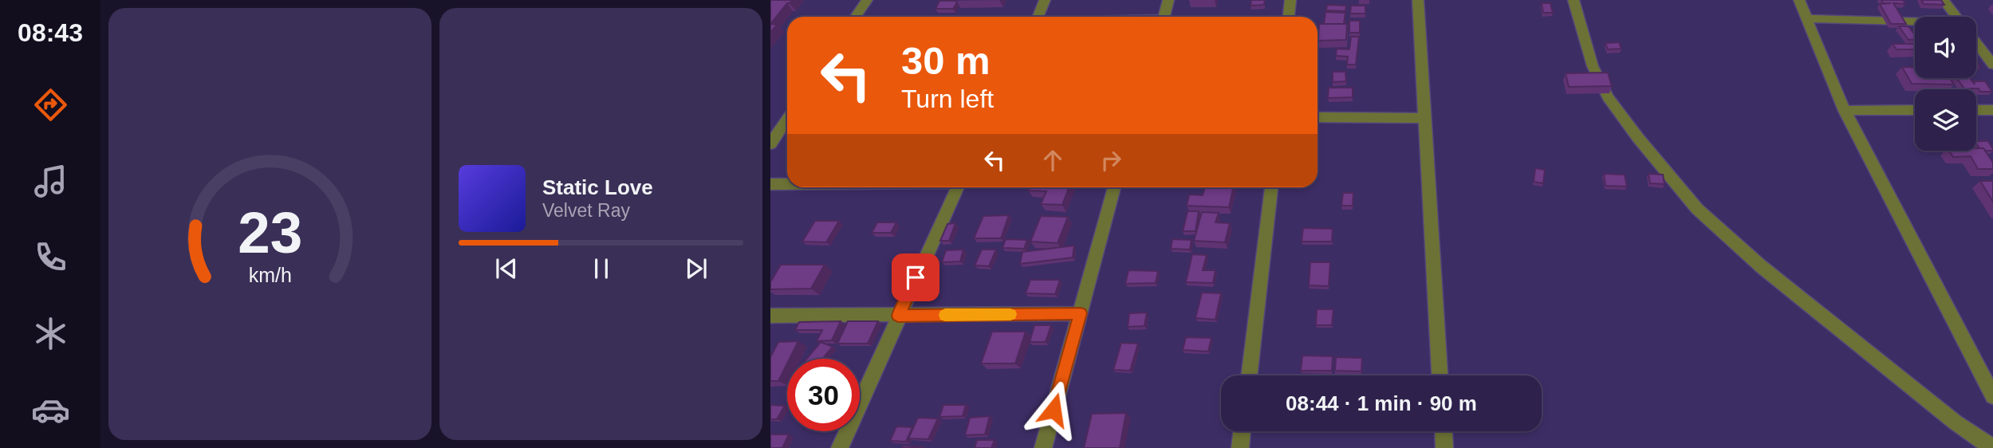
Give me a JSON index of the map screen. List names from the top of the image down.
{
  "page": {
    "tabs": "08:43",
    "turn": ["30 m", "Turn left"],
    "song": ["Static Love", "Velvet Ray"],
    "limit": "30",
    "trip": "08:44 · 1 min · 90 m",
    "gauge": ["23", "km/h"]
  }
}
